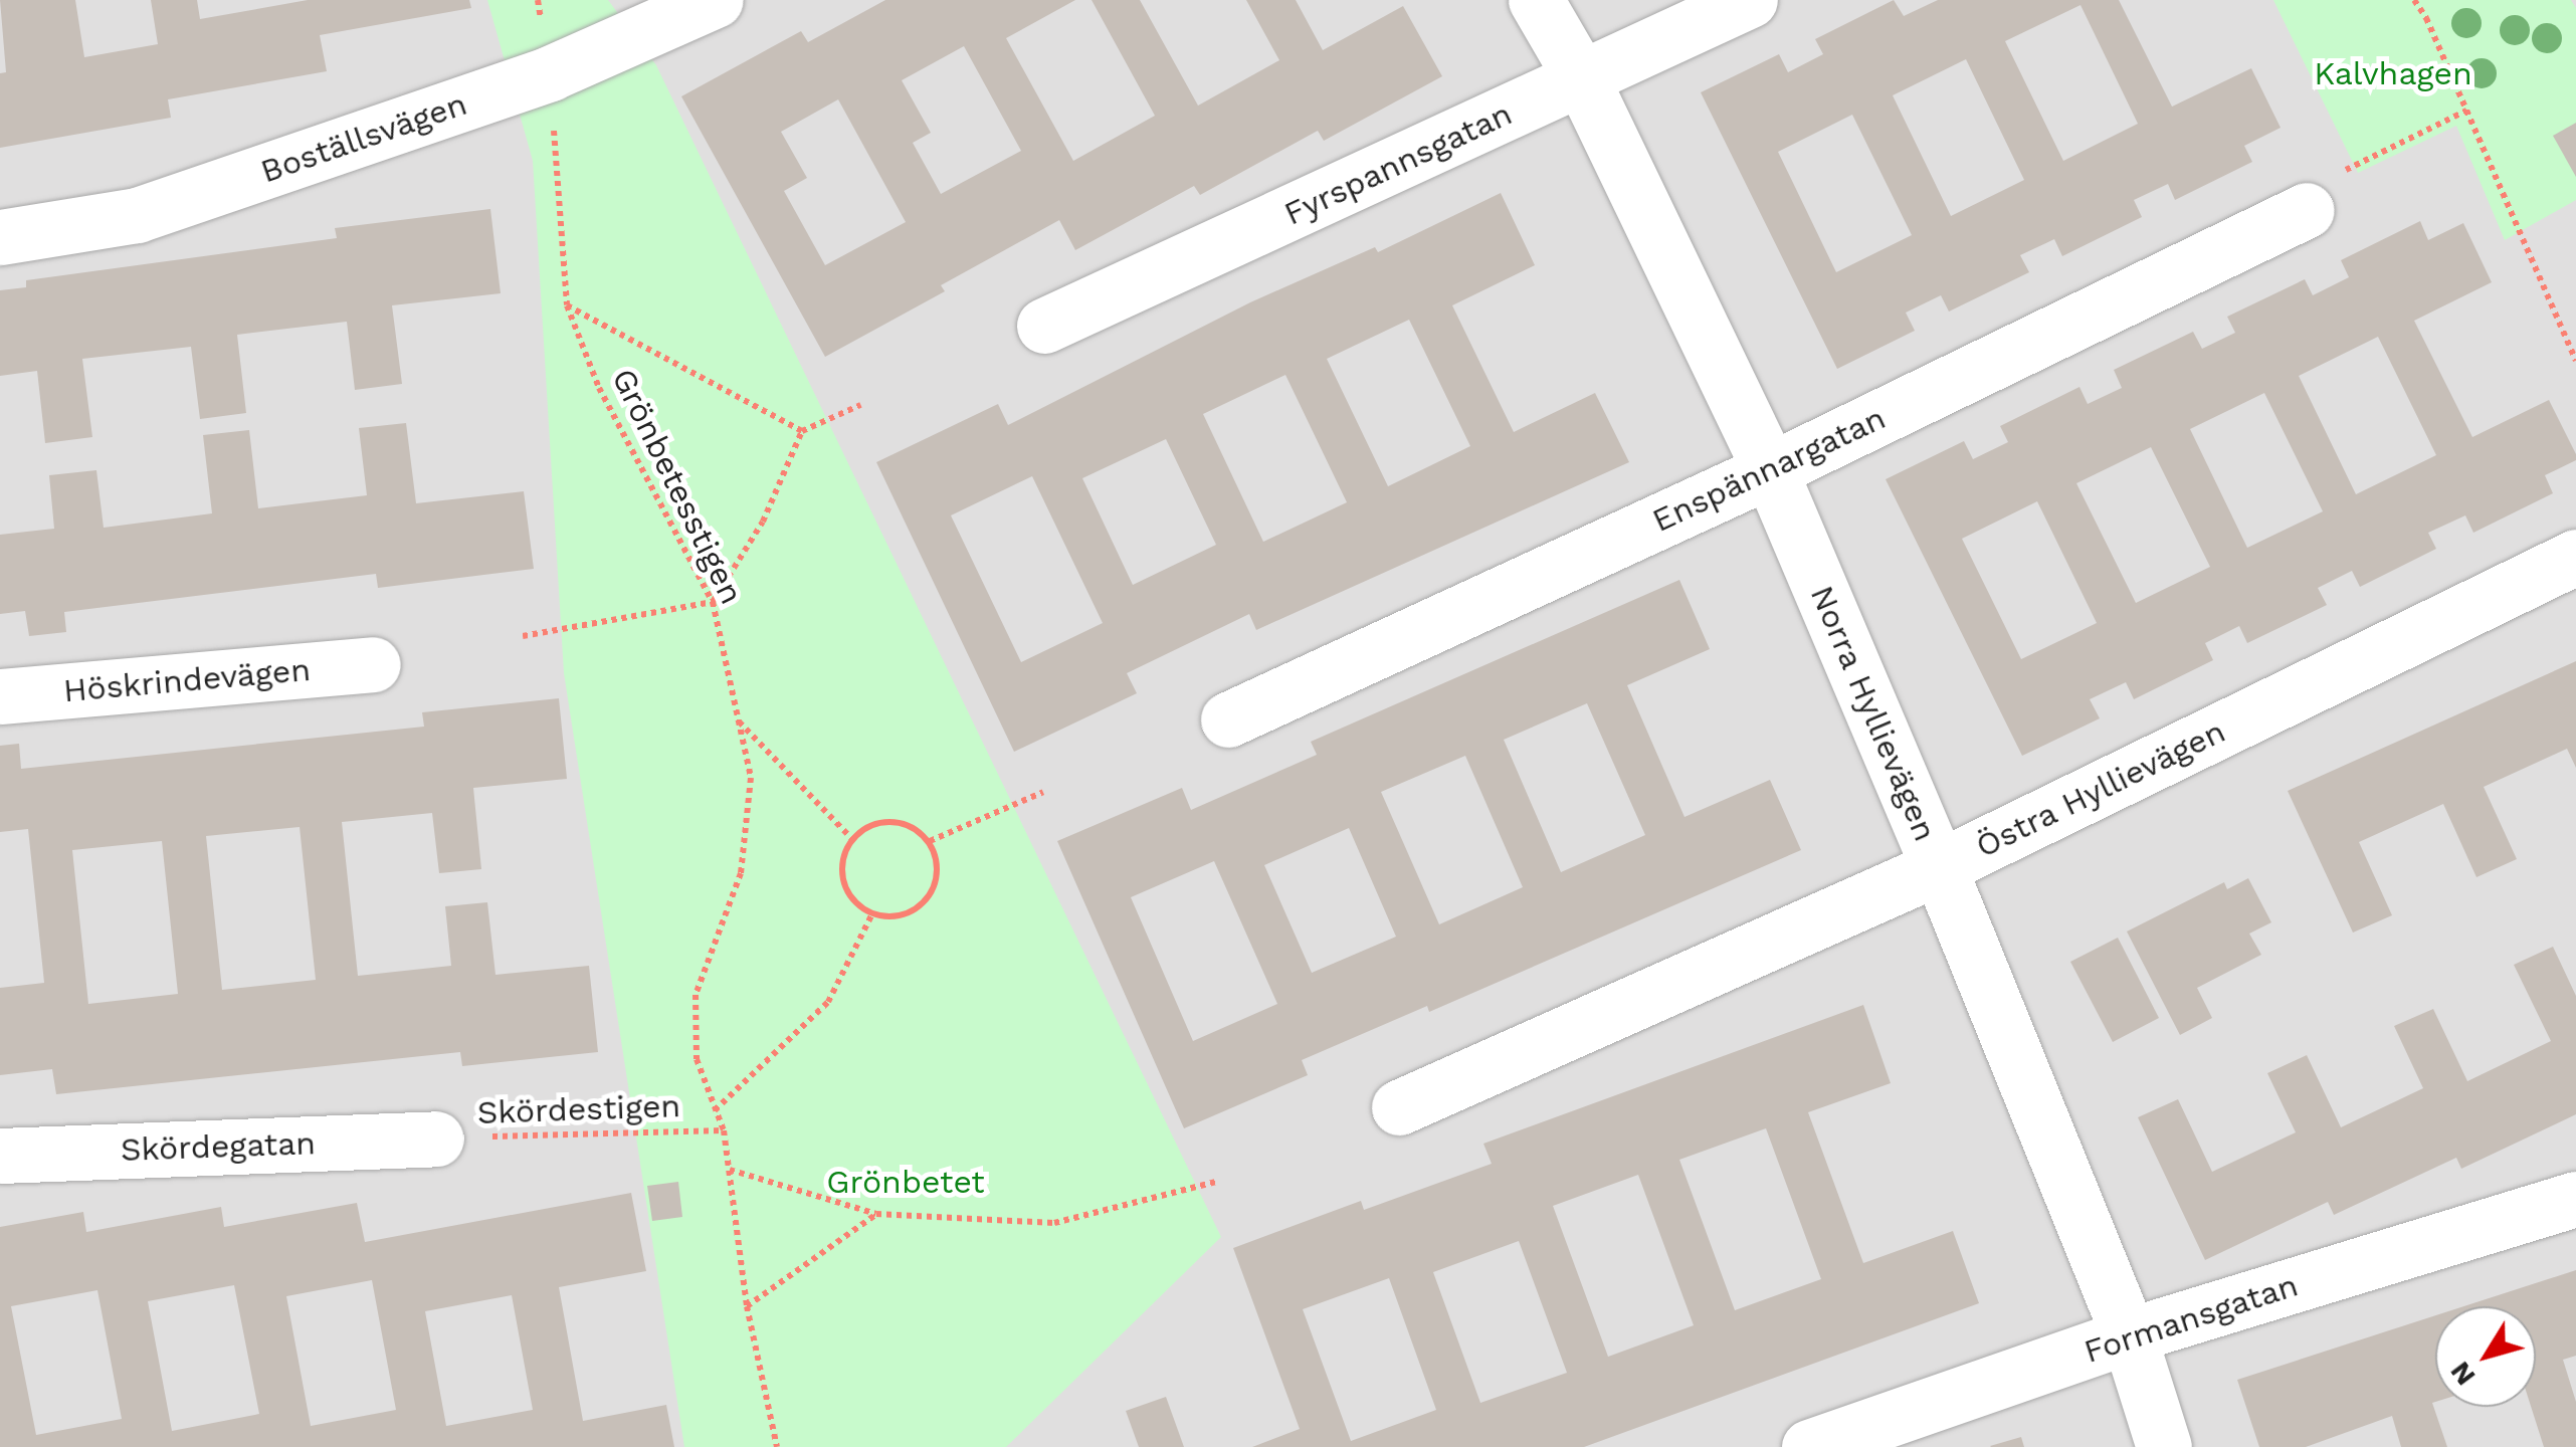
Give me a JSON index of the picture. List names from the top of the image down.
{
  "streets": {
    "street": [
      "Boställsvägen",
      "Fyrspannsgatan",
      "Enspännargatan",
      "Höskrindevägen",
      "Norra Hyllievägen",
      "Östra Hyllievägen",
      "Skördegatan",
      "Formansgatan"
    ],
    "path": ["Grönbetesstigen", "Skördestigen"]
  },
  "crossings": [
    ["Boställsvägen", "Grönbetesstigen"],
    ["Fyrspannsgatan", "Norra Hyllievägen"],
    ["Enspännargatan", "Norra Hyllievägen"],
    ["Grönbetesstigen", "Skördestigen"],
    ["Norra Hyllievägen", "Östra Hyllievägen"],
    ["Norra Hyllievägen", "Formansgatan"],
    ["Skördestigen", "Skördegatan"]
  ],
  "parks": ["Kalvhagen", "Grönbetet"],
  "north": "bottom left"
}
